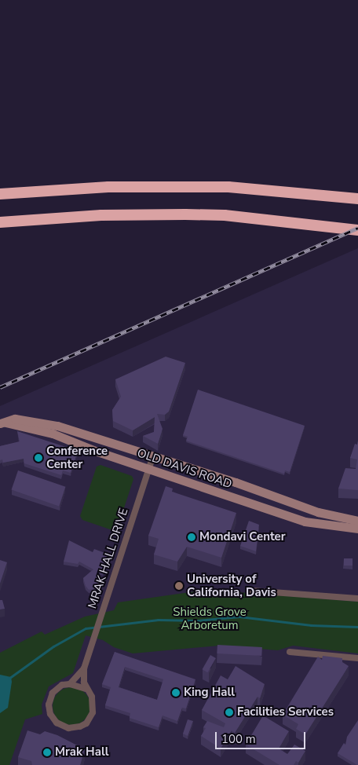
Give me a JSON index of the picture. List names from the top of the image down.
{
  "streets": {
    "street": ["OLD DAVIS ROAD", "MRAK HALL DRIVE"]
  },
  "crossings": [
    ["OLD DAVIS ROAD", "MRAK HALL DRIVE"]
  ],
  "parks": ["Shields Grove Arboretum"],
  "places": [
    "Conference Center",
    "Mondavi Center",
    "University of California, Davis",
    "King Hall",
    "Facilities Services",
    "Mrak Hall"
  ],
  "scale_bar": "100 m"
}
